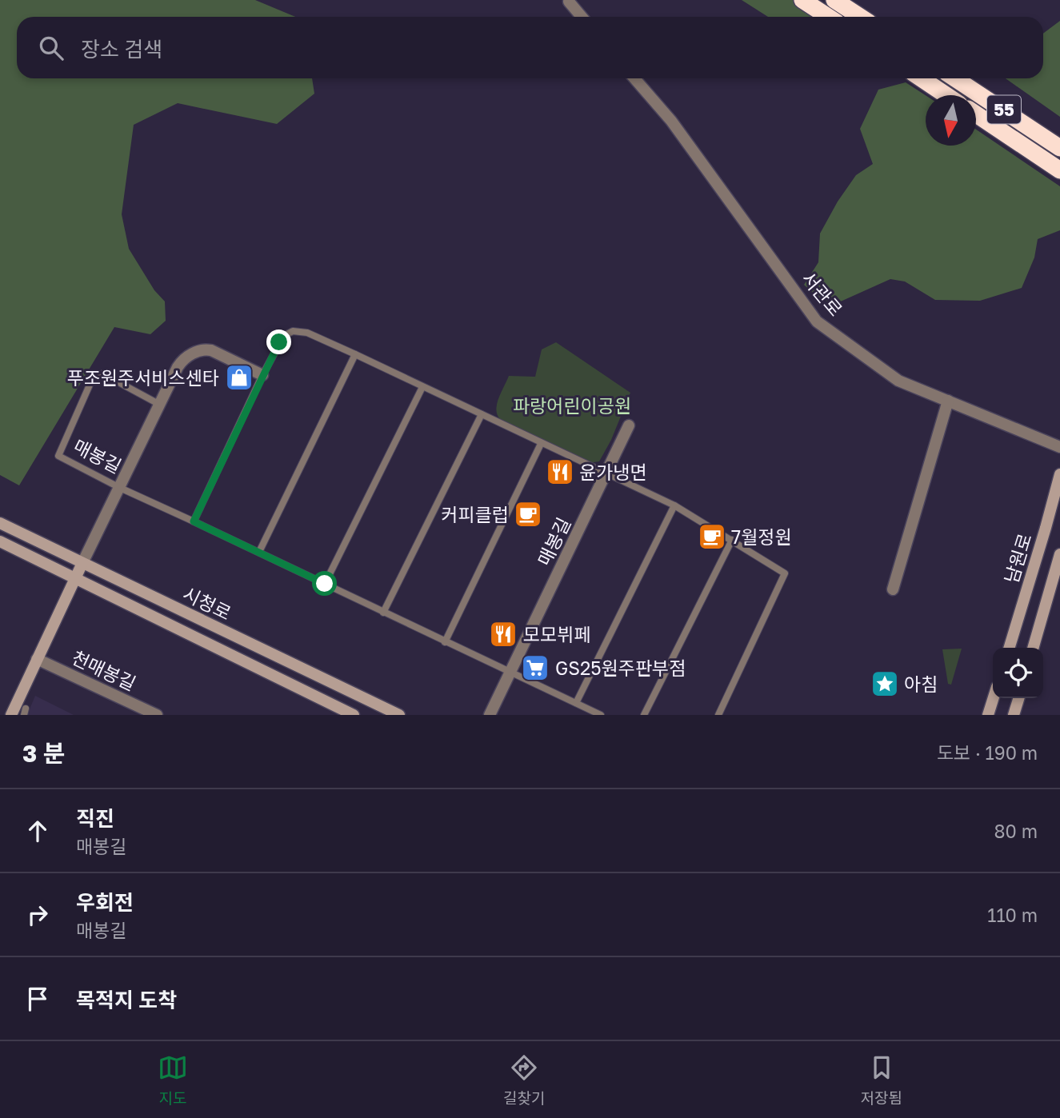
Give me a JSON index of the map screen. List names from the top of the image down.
{
  "streets": {
    "highway": ["55"],
    "street": [
      "서관로",
      "매봉길",
      "남원로",
      "시청로",
      "천매봉길"
    ]
  },
  "parks": ["파랑어린이공원"],
  "places": {
    "shop": ["푸조원주서비스센타"],
    "restaurant": ["윤가냉면", "모모뷔페"],
    "cafe": ["커피클럽", "7월정원"],
    "supermarket": ["GS25원주판부점"],
    "place": ["아침"]
  },
  "north": "bottom",
  "page": {
    "search": "장소 검색",
    "heading": ["3 분", "도보 · 190 m"],
    "list": [
      ["직진", "매봉길", "80 m"],
      ["우회전", "매봉길", "110 m"],
      "목적지 도착"
    ],
    "nav": ["지도", "길찾기", "저장됨"]
  }
}
